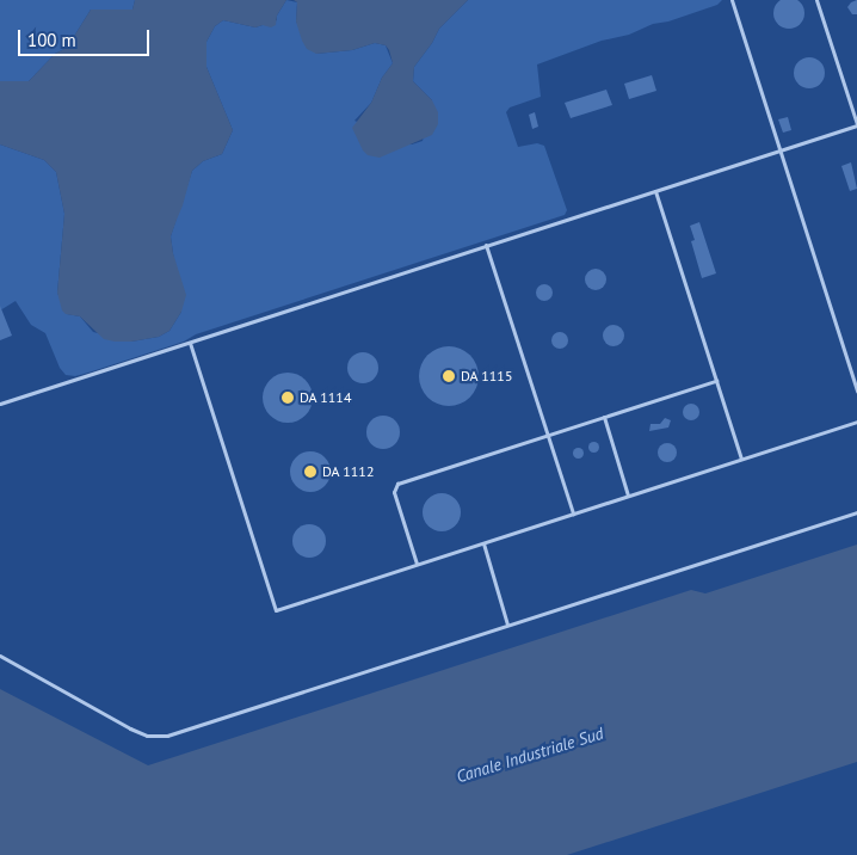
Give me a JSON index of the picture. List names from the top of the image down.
{
  "water": ["Canale Industriale Sud"],
  "places": ["DA 1115", "DA 1114", "DA 1112"],
  "scale_bar": "100 m"
}
